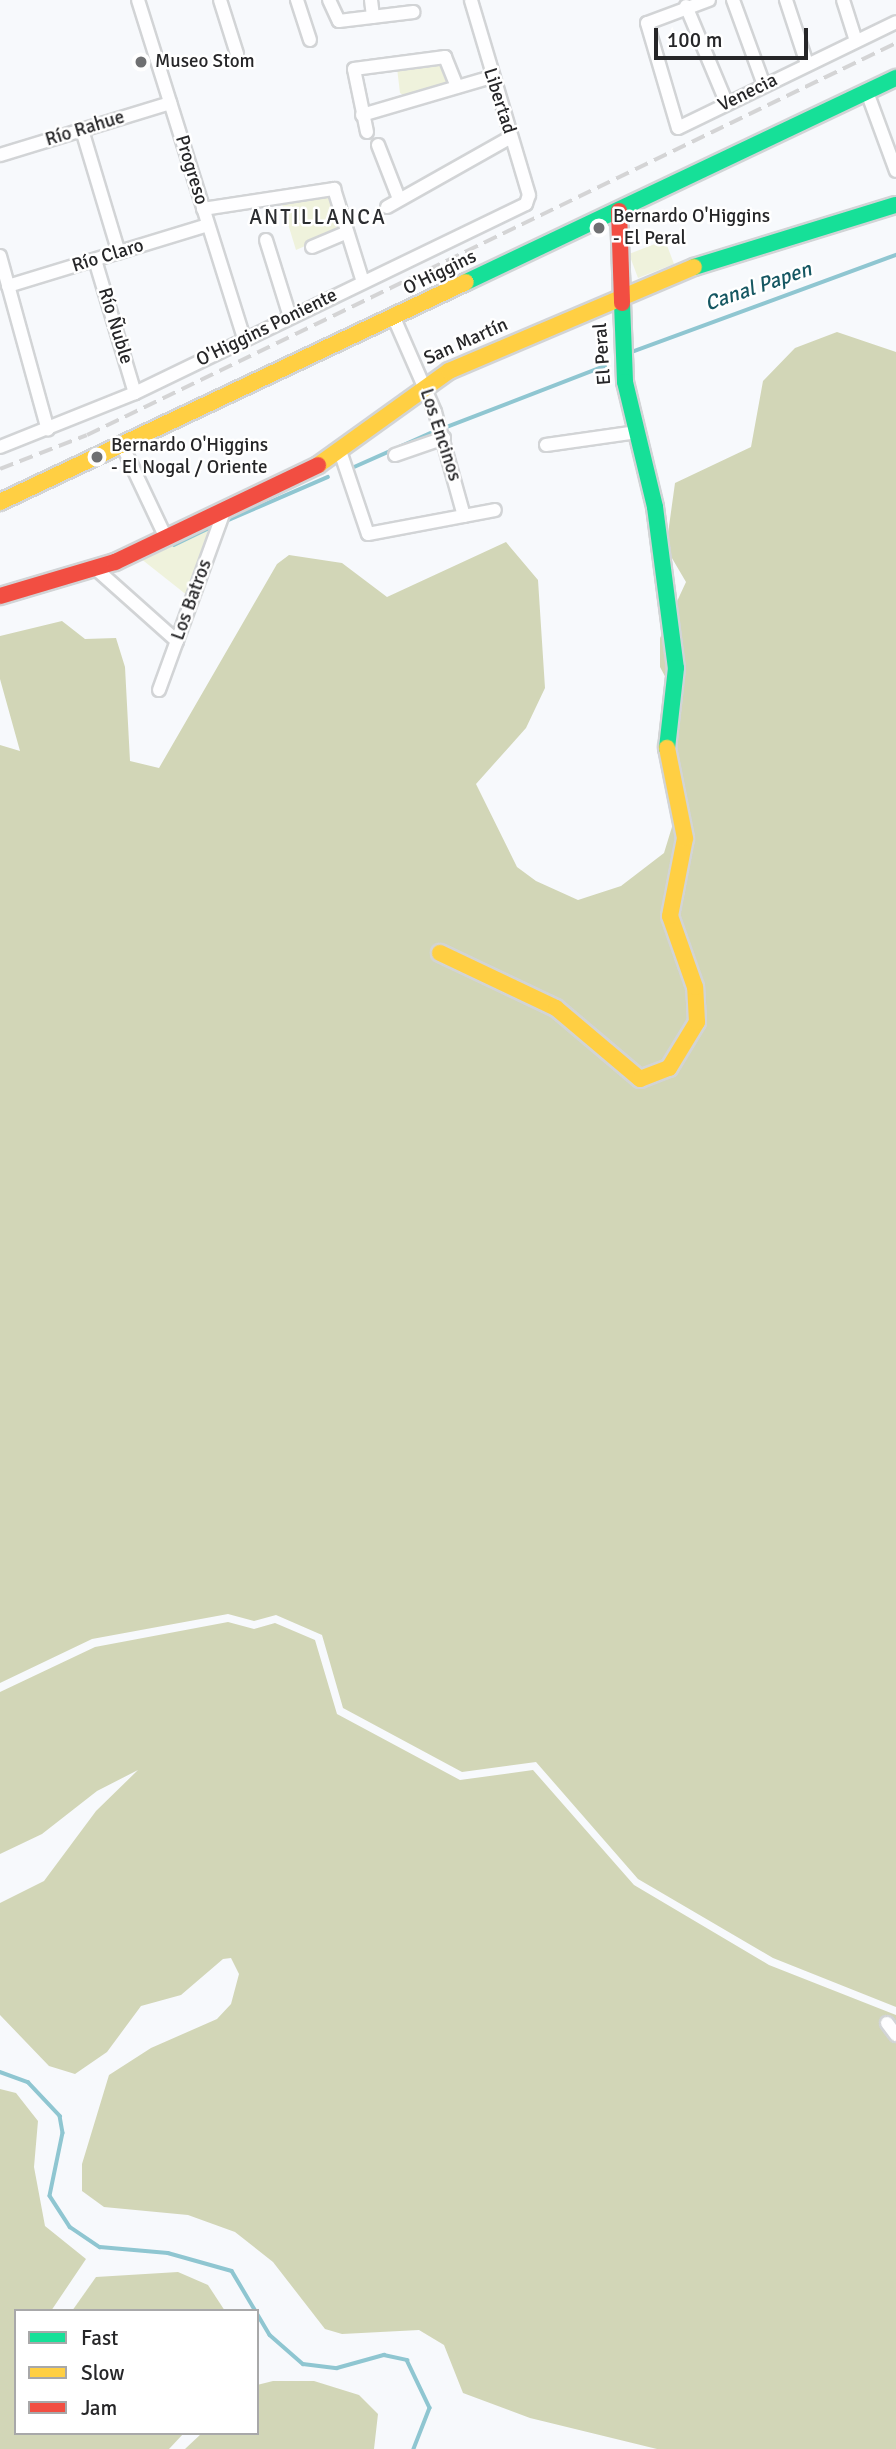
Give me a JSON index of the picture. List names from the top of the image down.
{
  "streets": {
    "street": [
      "Venecia",
      "Libertad",
      "Río Rahue",
      "Progreso",
      "Río Claro",
      "O'Higgins",
      "Río Ñuble",
      "O'Higgins Poniente",
      "San Martín",
      "El Peral",
      "Los Encinos",
      "Los Batros"
    ]
  },
  "crossings": [
    ["Libertad", "O'Higgins Poniente"],
    ["Río Rahue", "Progreso"],
    ["Progreso", "Río Claro"],
    ["Progreso", "O'Higgins Poniente"],
    ["Río Claro", "Río Ñuble"],
    ["O'Higgins", "El Peral"],
    ["O'Higgins", "Los Encinos"],
    ["Río Ñuble", "O'Higgins Poniente"],
    ["San Martín", "El Peral"],
    ["San Martín", "Los Encinos"],
    ["San Martín", "Los Batros"]
  ],
  "districts": ["ANTILLANCA"],
  "water": ["Canal Papen"],
  "places": ["Museo Stom", "Bernardo O'Higgins - El Peral", "Bernardo O'Higgins - El Nogal / Oriente"],
  "legend": ["Fast", "Slow", "Jam"],
  "scale_bar": "100 m"
}
